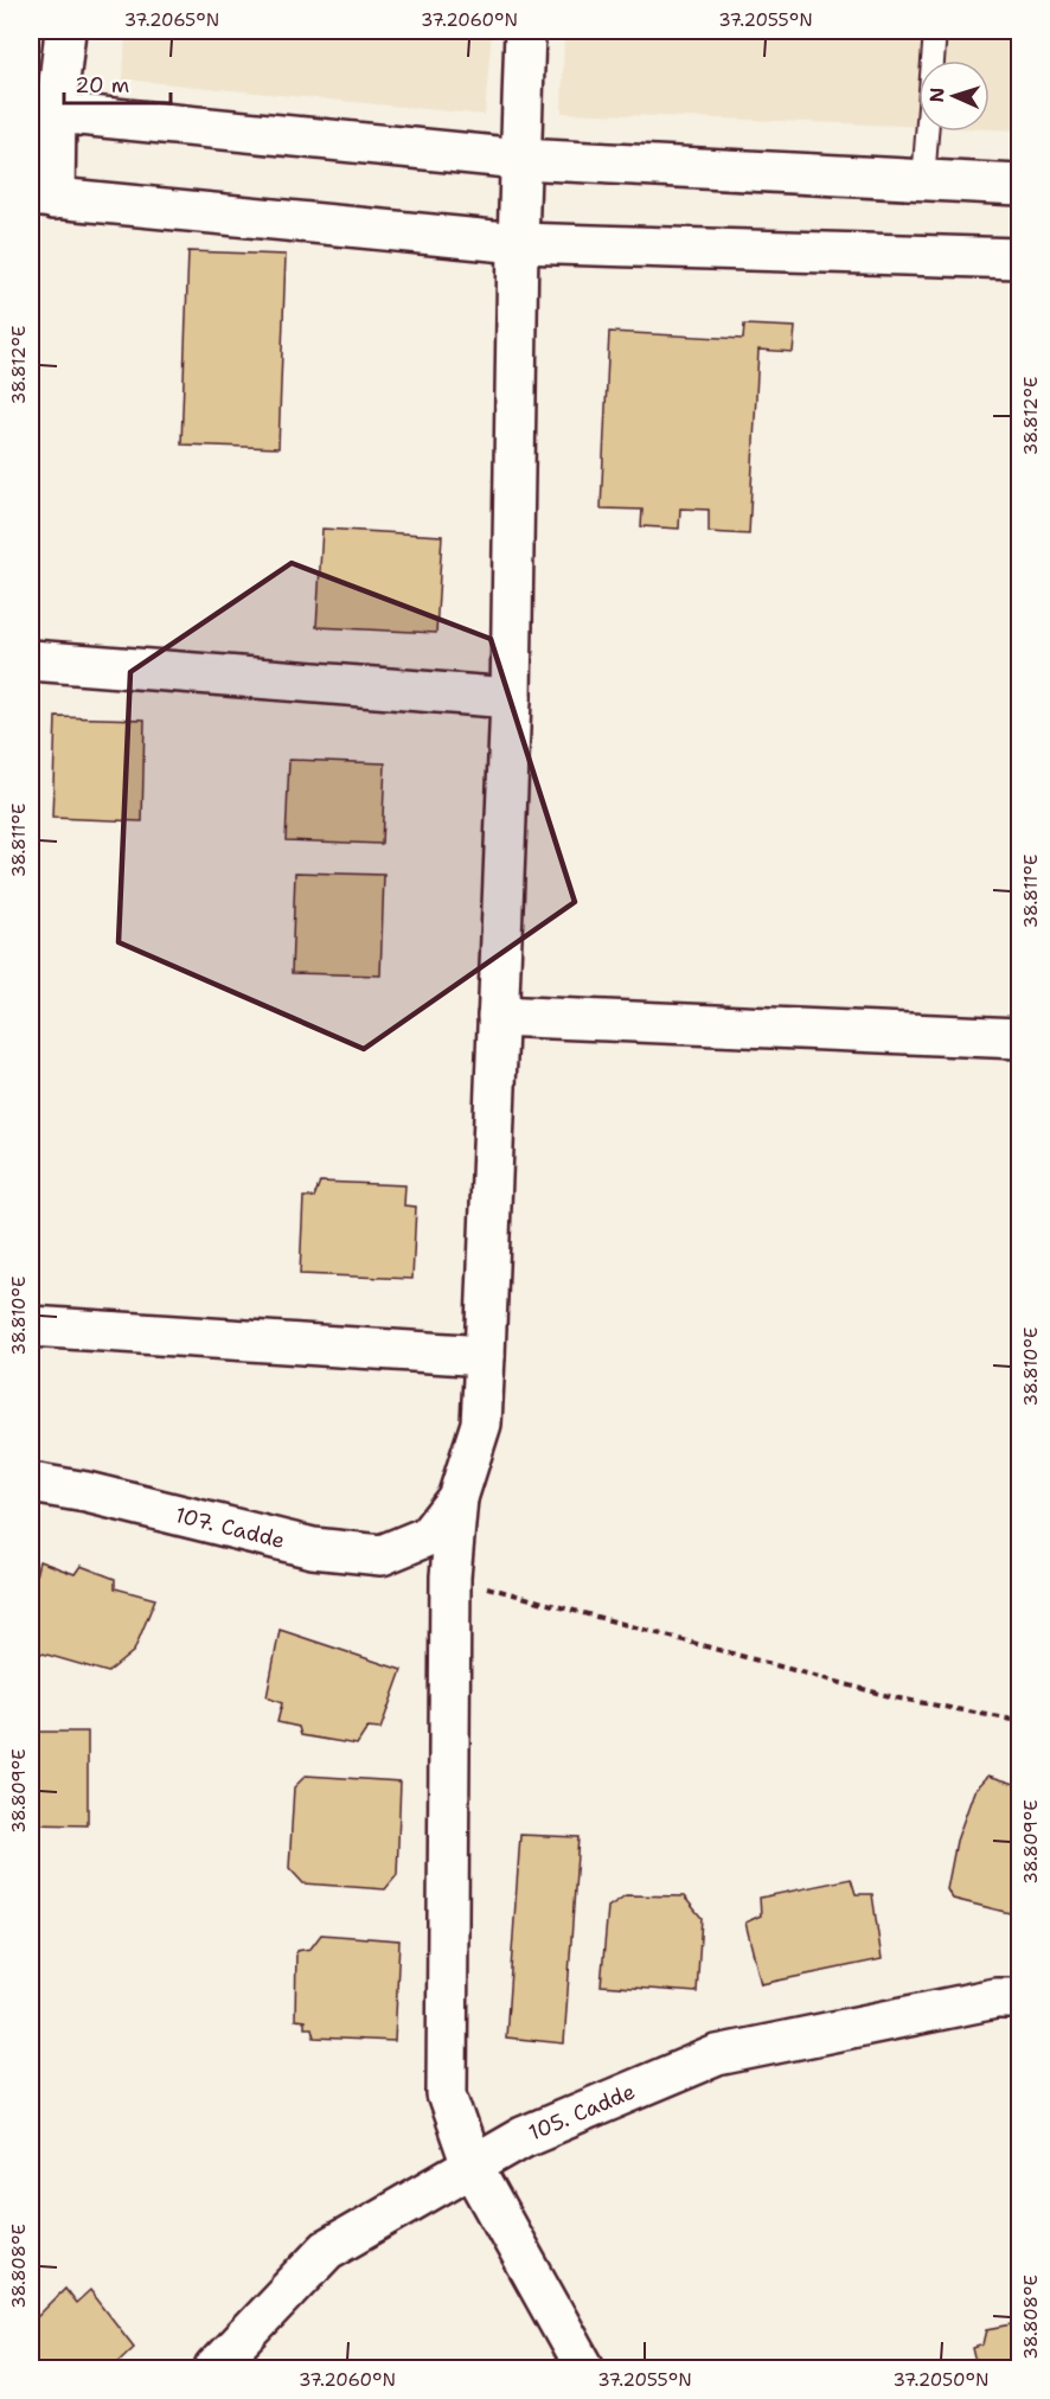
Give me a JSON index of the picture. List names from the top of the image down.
{
  "streets": {
    "street": ["107. Cadde", "105. Cadde"]
  },
  "scale_bar": "20 m",
  "north": "left",
  "coordinates": [
    "37.2065°N",
    "37.2060°N",
    "37.2055°N",
    "38.812°E",
    "38.811°E",
    "38.810°E",
    "38.809°E",
    "38.808°E",
    "37.2050°N"
  ]
}
